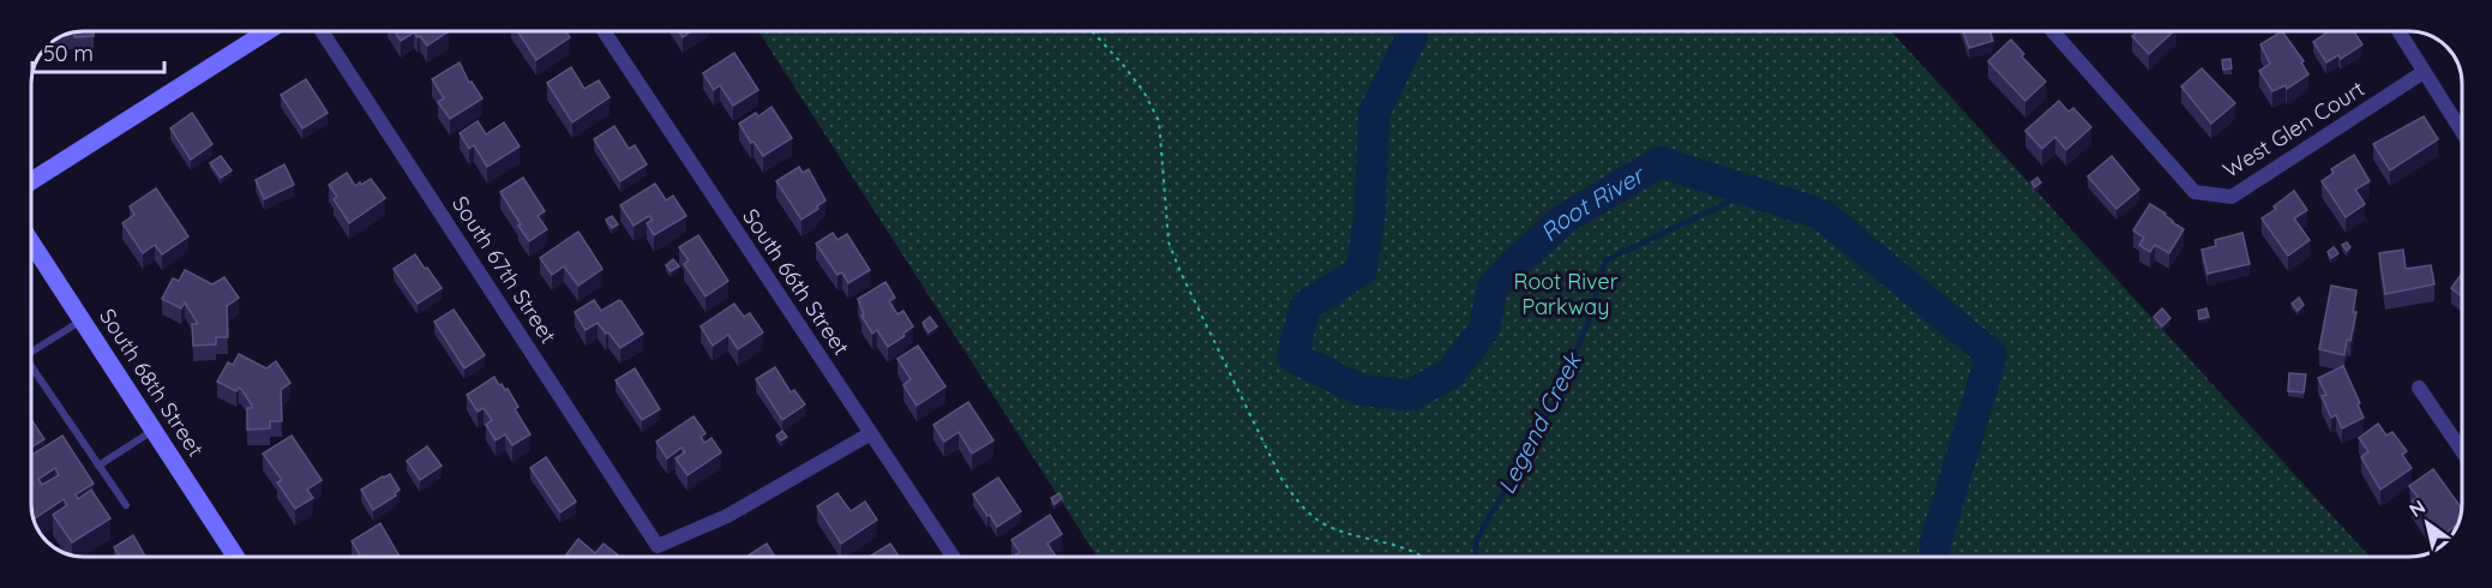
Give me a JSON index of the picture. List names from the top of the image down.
{
  "streets": {
    "street": [
      "West Glen Court",
      "South 67th Street",
      "South 66th Street",
      "South 68th Street"
    ]
  },
  "crossings": [
    ["South 67th Street", "South 66th Street"]
  ],
  "water": ["Root River", "Legend Creek"],
  "parks": ["Root River Parkway"],
  "scale_bar": "50 m",
  "north": "top left"
}
